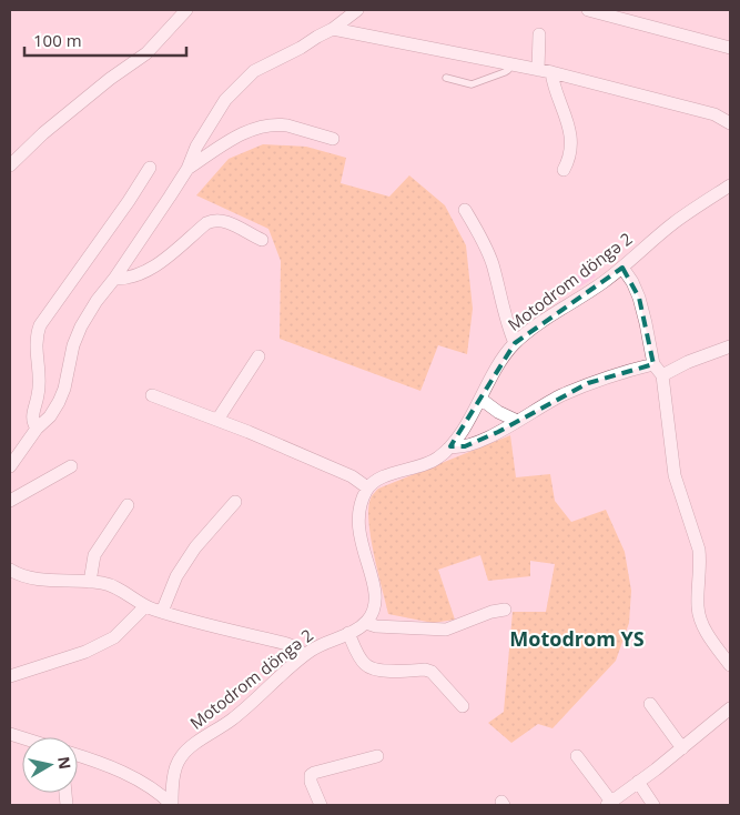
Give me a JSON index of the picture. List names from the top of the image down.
{
  "streets": {
    "street": ["Motodrom döngə 2"]
  },
  "districts": ["Motodrom YS"],
  "scale_bar": "100 m",
  "north": "right"
}
